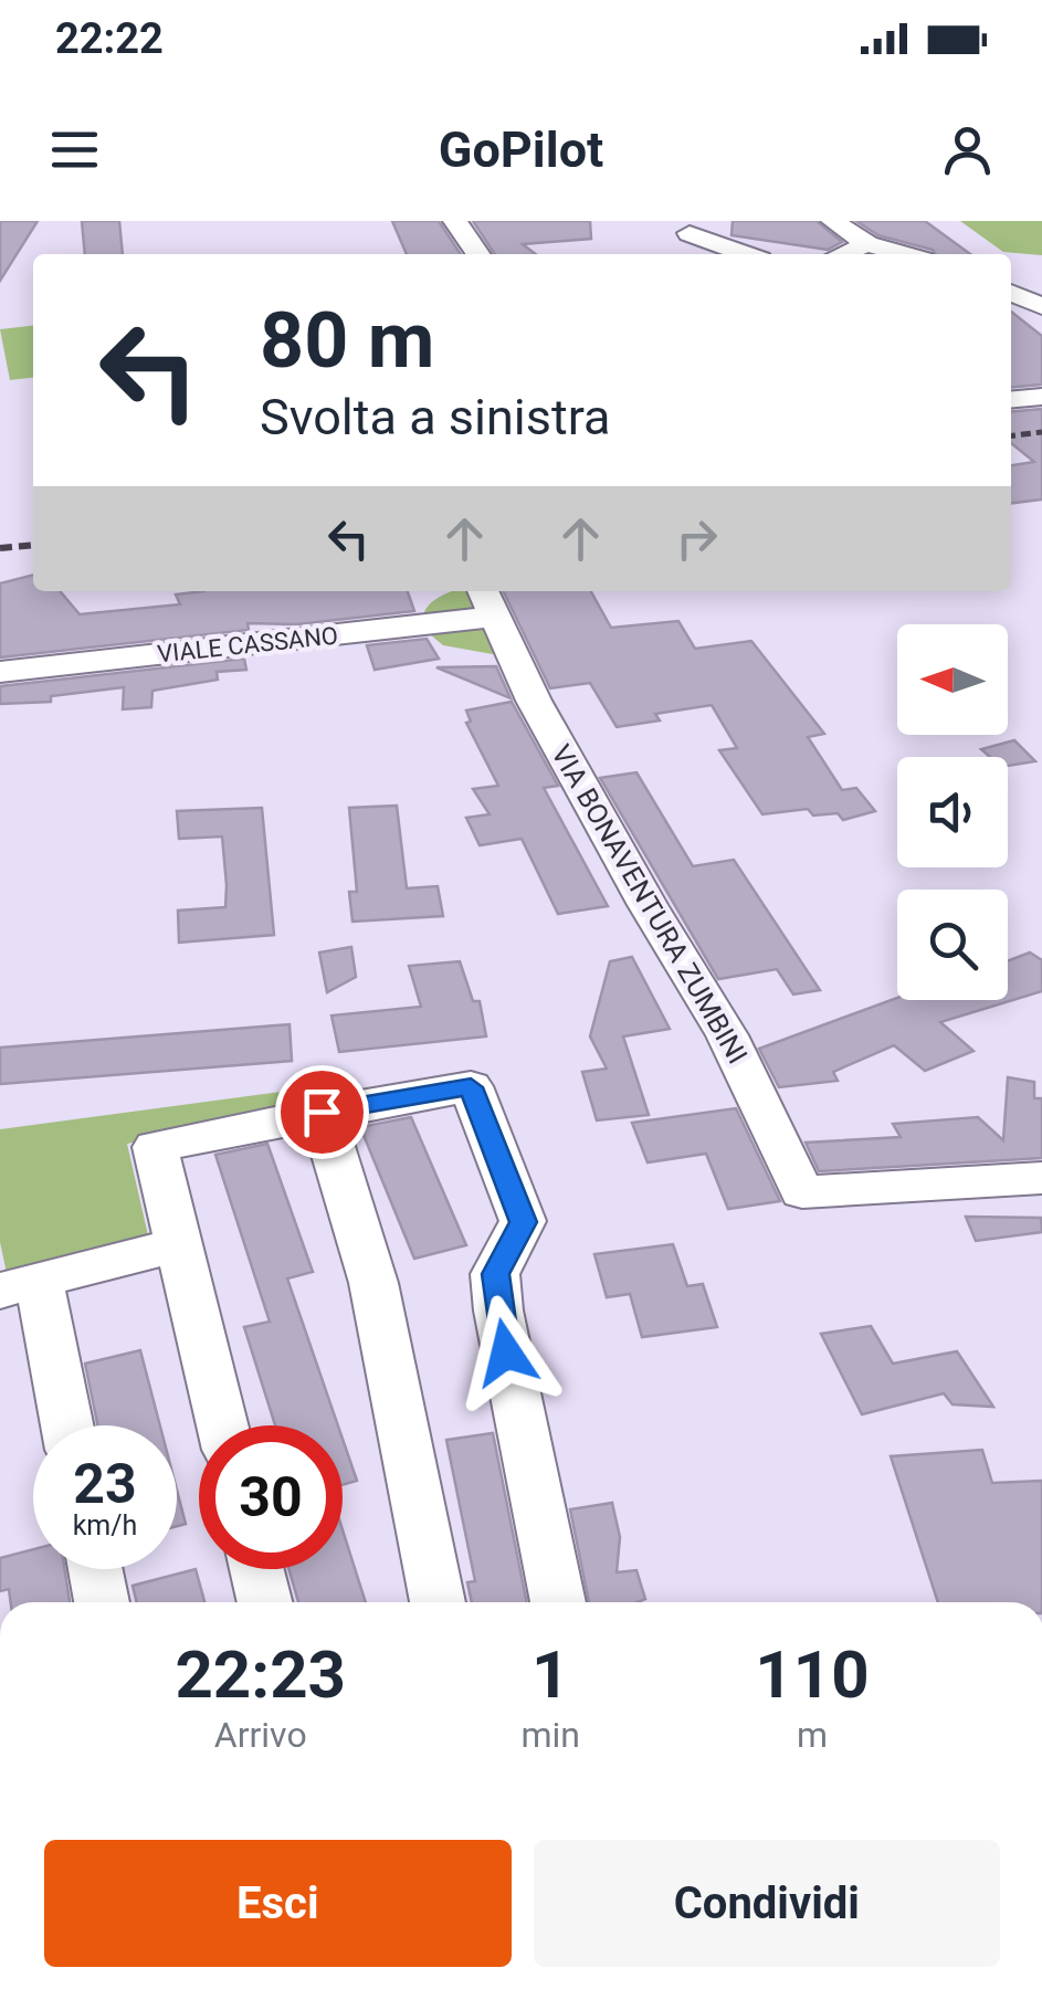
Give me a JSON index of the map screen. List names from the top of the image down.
{
  "streets": {
    "street": ["VIALE CASSANO", "VIA BONAVENTURA ZUMBINI"]
  },
  "crossings": [
    ["VIALE CASSANO", "VIA BONAVENTURA ZUMBINI"]
  ],
  "north": "left",
  "page": {
    "status": "22:22",
    "header": "GoPilot",
    "turn": ["80 m", "Svolta a sinistra"],
    "speed": "23 km/h",
    "limit": "30",
    "eta": [
      "22:23",
      "Arrivo",
      "1",
      "min",
      "110",
      "m"
    ],
    "buttons": ["Esci", "Condividi"]
  }
}
